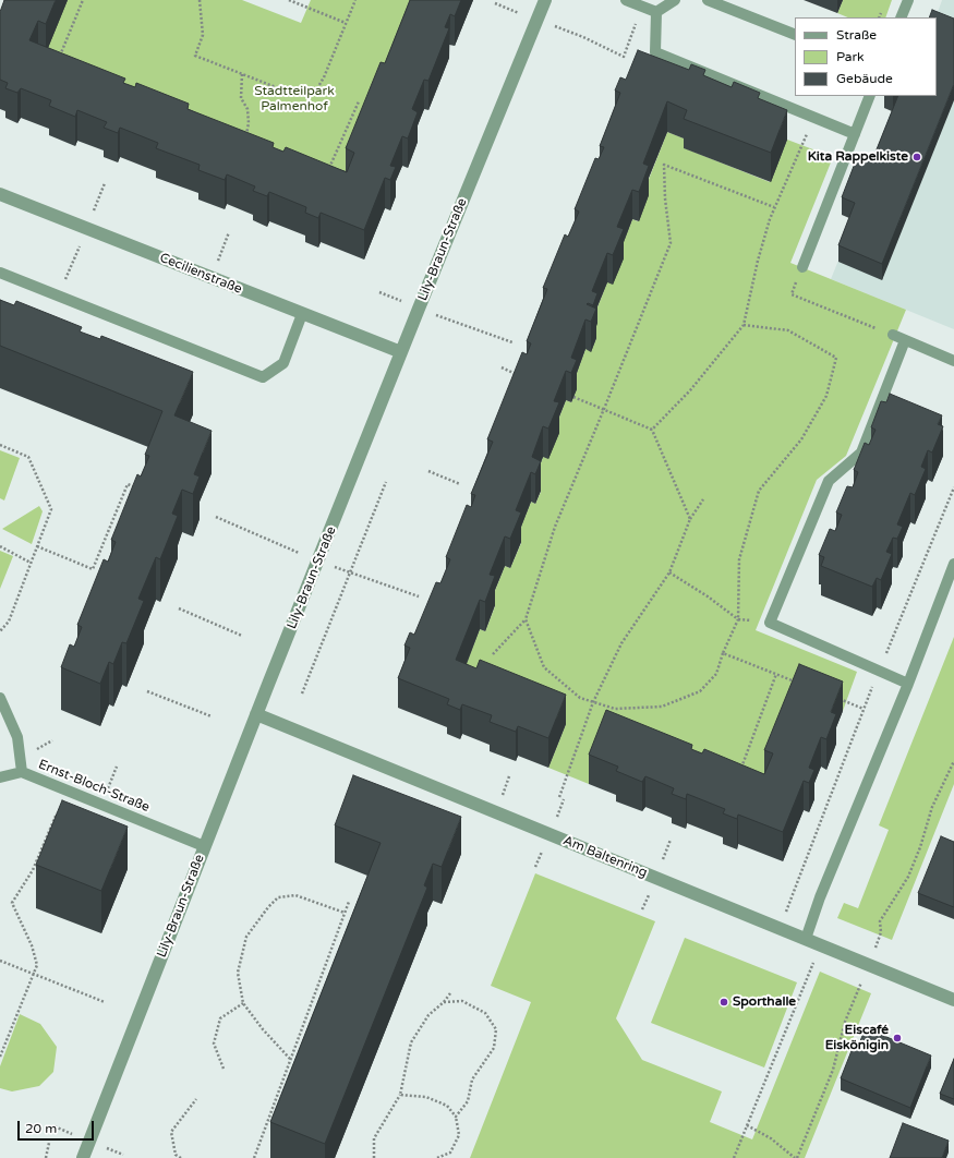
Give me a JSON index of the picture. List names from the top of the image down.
{
  "streets": {
    "street": ["Lily-Braun-Straße", "Cecilienstraße", "Am Baltenring"],
    "lane": ["Ernst-Bloch-Straße"]
  },
  "crossings": [
    ["Lily-Braun-Straße", "Cecilienstraße"],
    ["Lily-Braun-Straße", "Ernst-Bloch-Straße"],
    ["Lily-Braun-Straße", "Am Baltenring"]
  ],
  "parks": ["Stadtteilpark Palmenhof"],
  "places": ["Kita Rappelkiste", "Sporthalle", "Eiscafé Eiskönigin"],
  "legend": ["Straße", "Park", "Gebäude"],
  "scale_bar": "20 m"
}
